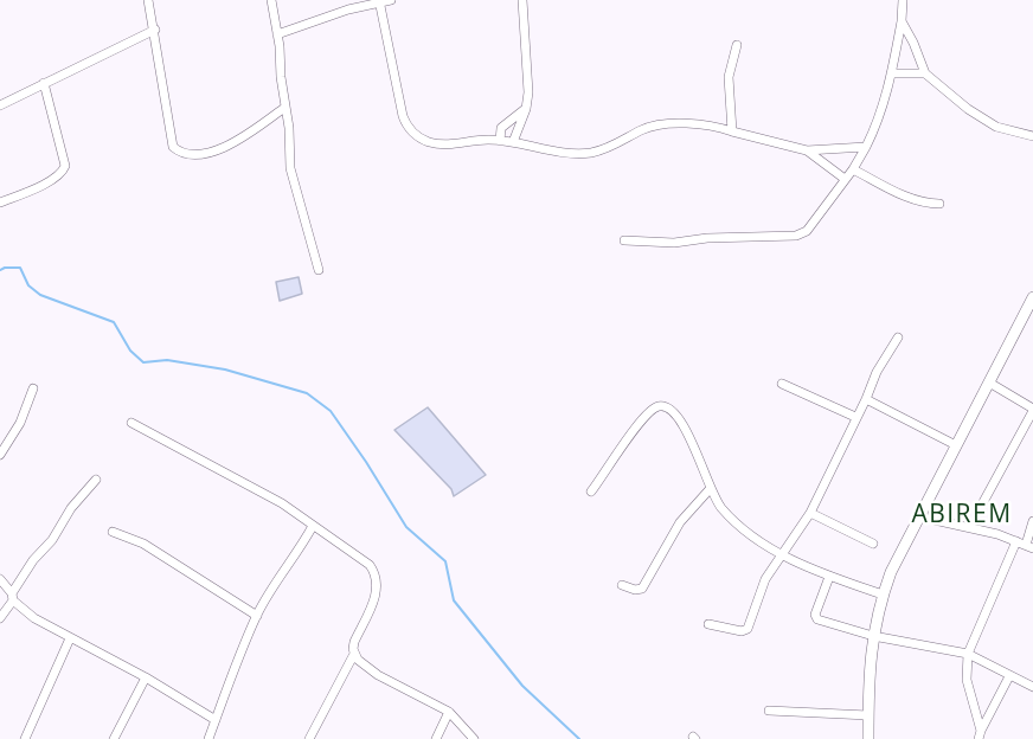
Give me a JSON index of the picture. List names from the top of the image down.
{
  "districts": ["ABIREM"]
}
